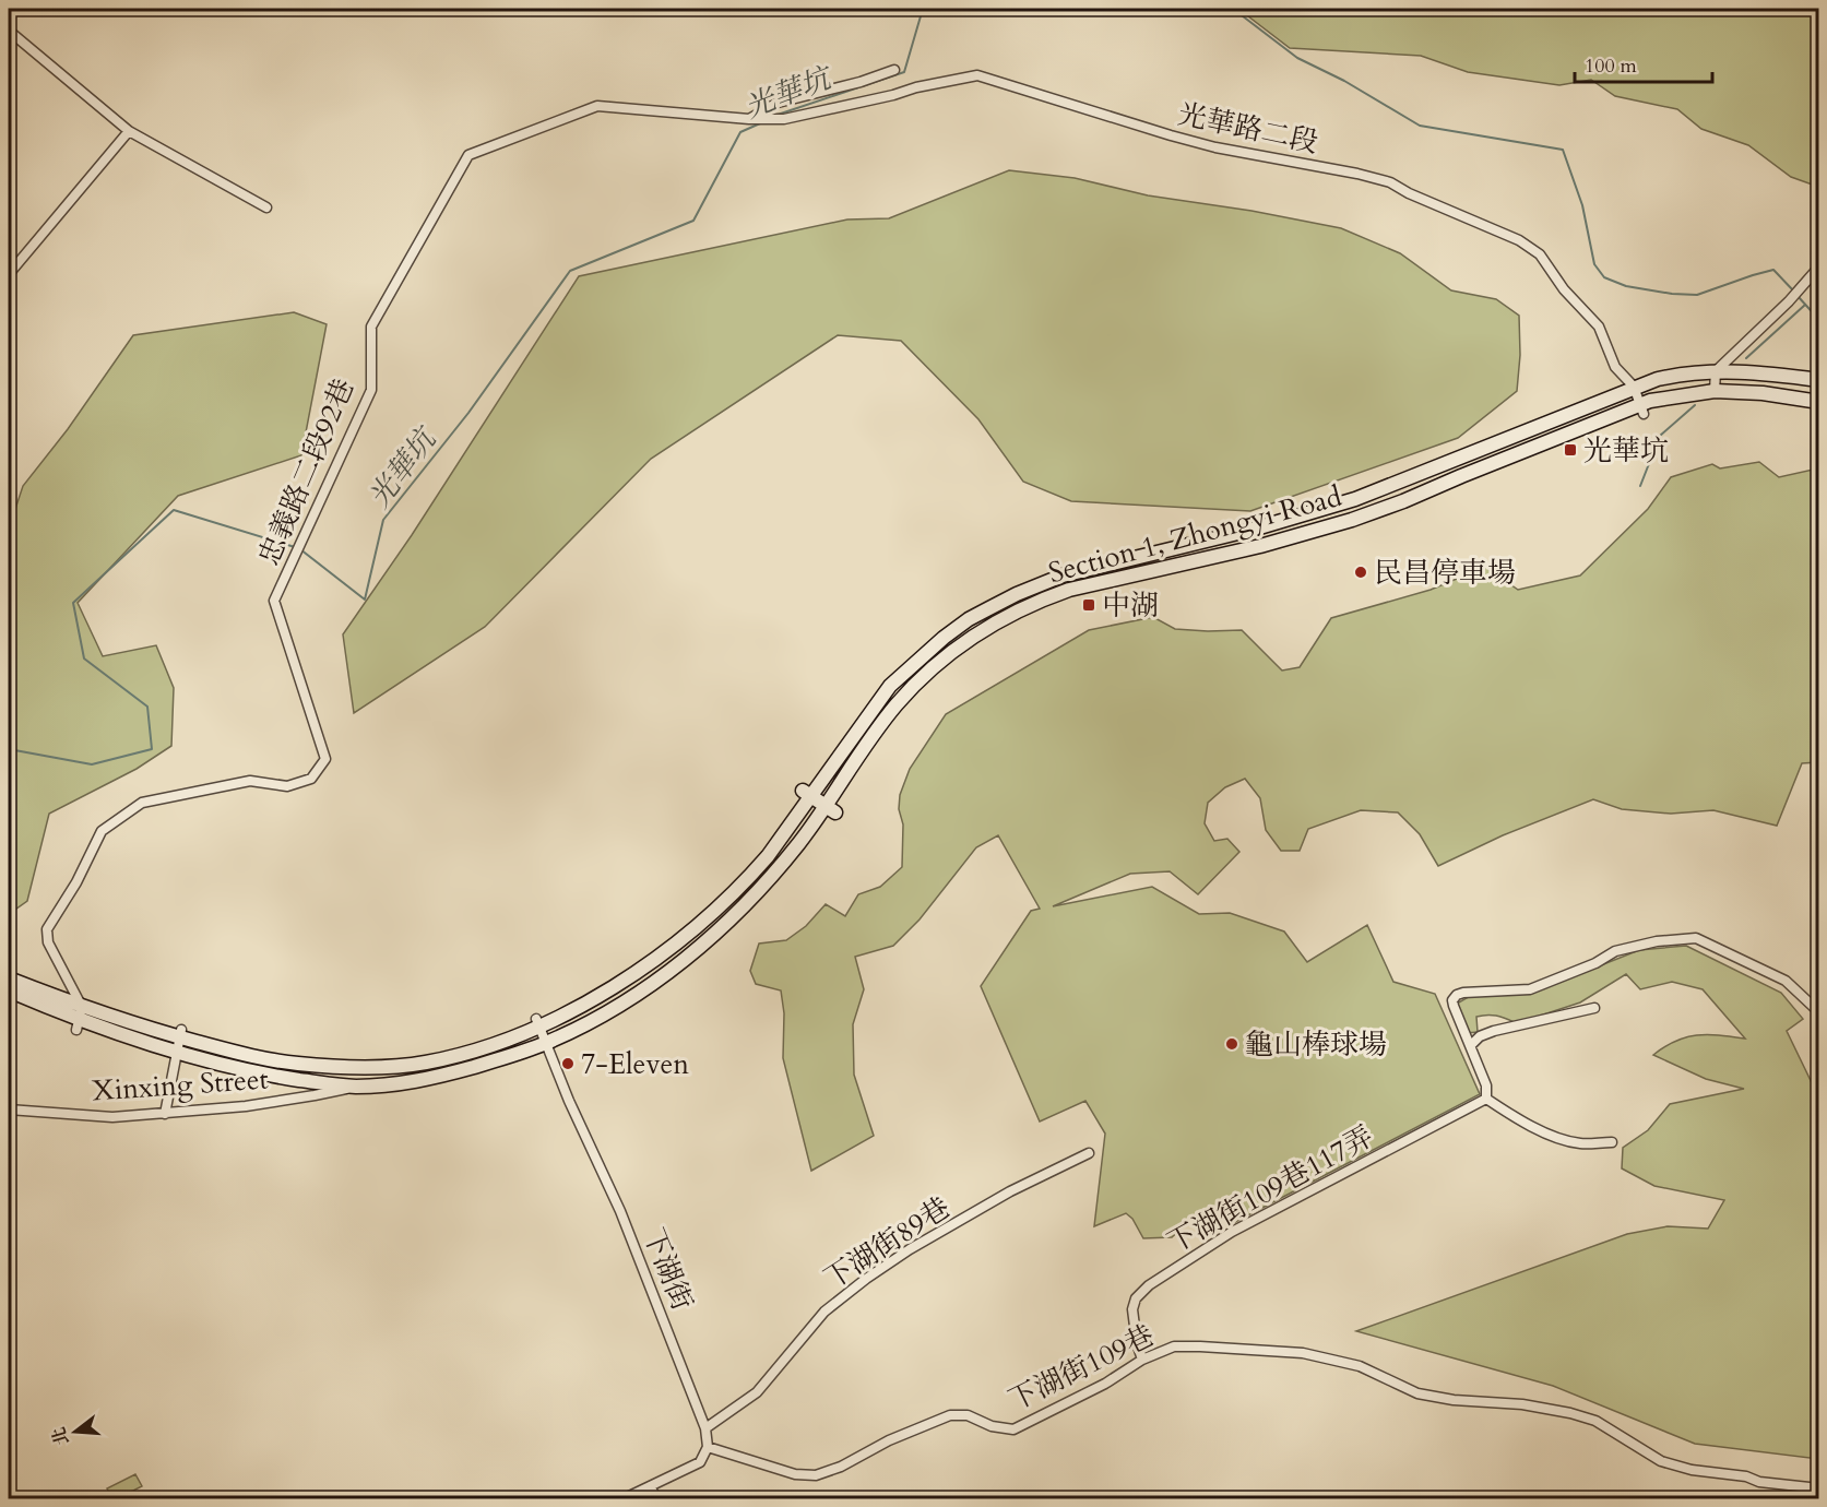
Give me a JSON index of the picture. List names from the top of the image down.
{
  "streets": {
    "main road": ["Section 1, Zhongyi Road"],
    "street": [
      "光華路二段",
      "忠義路二段92巷",
      "Xinxing Street",
      "下湖街109巷117弄",
      "下湖街89巷",
      "下湖街",
      "下湖街109巷"
    ]
  },
  "crossings": [
    ["光華路二段", "忠義路二段92巷"],
    ["光華路二段", "Section 1, Zhongyi Road"],
    ["忠義路二段92巷", "Section 1, Zhongyi Road"],
    ["Section 1, Zhongyi Road", "Xinxing Street"],
    ["Section 1, Zhongyi Road", "下湖街"],
    ["下湖街109巷117弄", "下湖街109巷"],
    ["下湖街89巷", "下湖街"],
    ["下湖街", "下湖街109巷"]
  ],
  "water": ["光華坑"],
  "places": {
    "transit": ["光華坑", "中湖"],
    "other": ["民昌停車場", "龜山棒球場", "7-Eleven"]
  },
  "scale_bar": "100 m",
  "north": "left"
}
